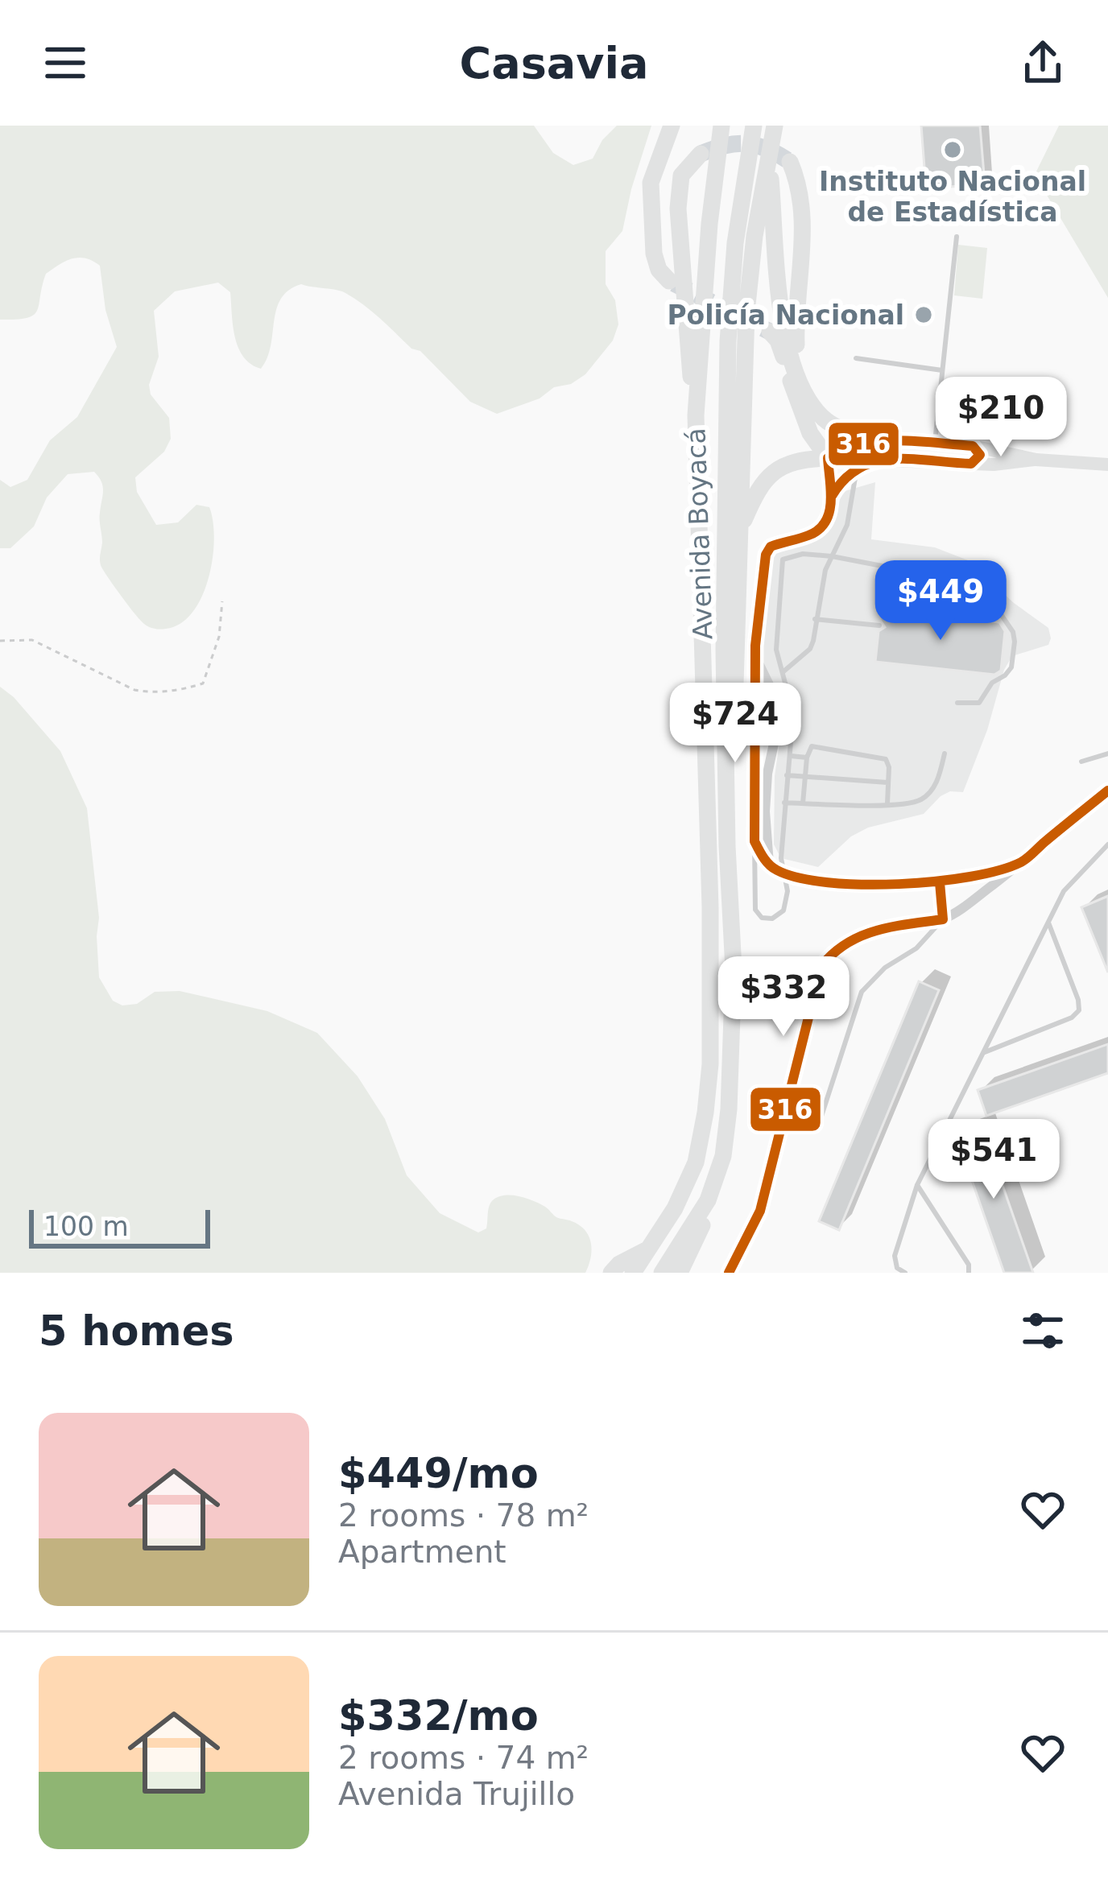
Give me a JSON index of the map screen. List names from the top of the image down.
{
  "streets": {
    "highway": ["Avenida Boyacá"]
  },
  "places": ["Instituto Nacional de Estadística", "Policía Nacional"],
  "lines": ["transit line 316"],
  "scale_bar": "100 m",
  "page": {
    "header": "Casavia",
    "price": [
      "$210",
      "$449",
      "$724",
      "$332",
      "$541"
    ],
    "scale": "100 m",
    "heading": "5 homes",
    "list": [
      {
        "name": "$449/mo",
        "note": "2 rooms · 78 m² · Apartment"
      },
      {
        "name": "$332/mo",
        "note": "2 rooms · 74 m² · Avenida Trujillo"
      }
    ]
  }
}
